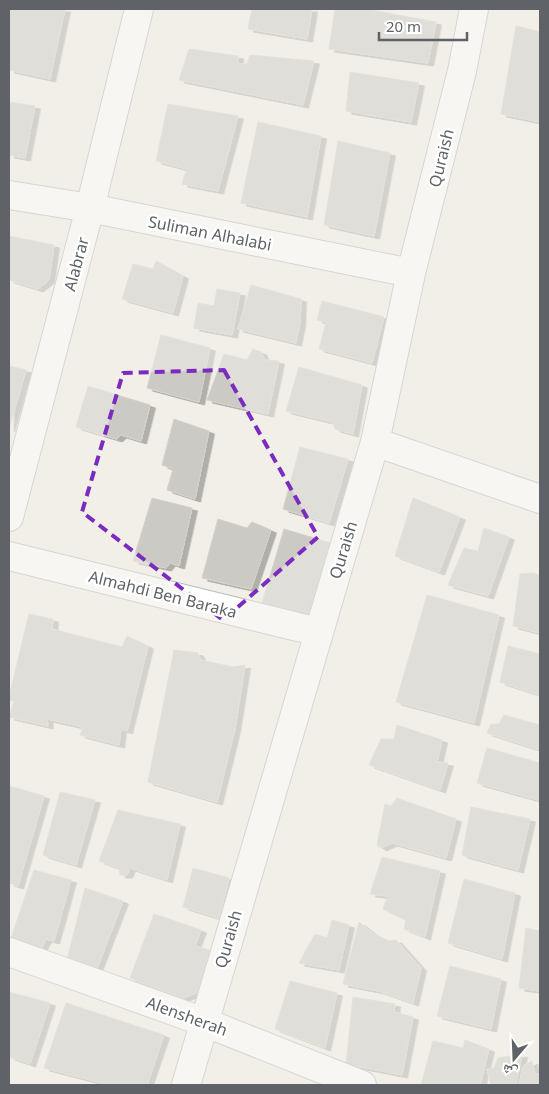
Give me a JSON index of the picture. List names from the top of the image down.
{
  "streets": {
    "street": [
      "Quraish",
      "Suliman Alhalabi",
      "Alabrar",
      "Almahdi Ben Baraka",
      "Alensherah"
    ]
  },
  "crossings": [
    ["Quraish", "Suliman Alhalabi"],
    ["Quraish", "Almahdi Ben Baraka"],
    ["Quraish", "Alensherah"],
    ["Suliman Alhalabi", "Alabrar"]
  ],
  "scale_bar": "20 m",
  "north": "bottom"
}
